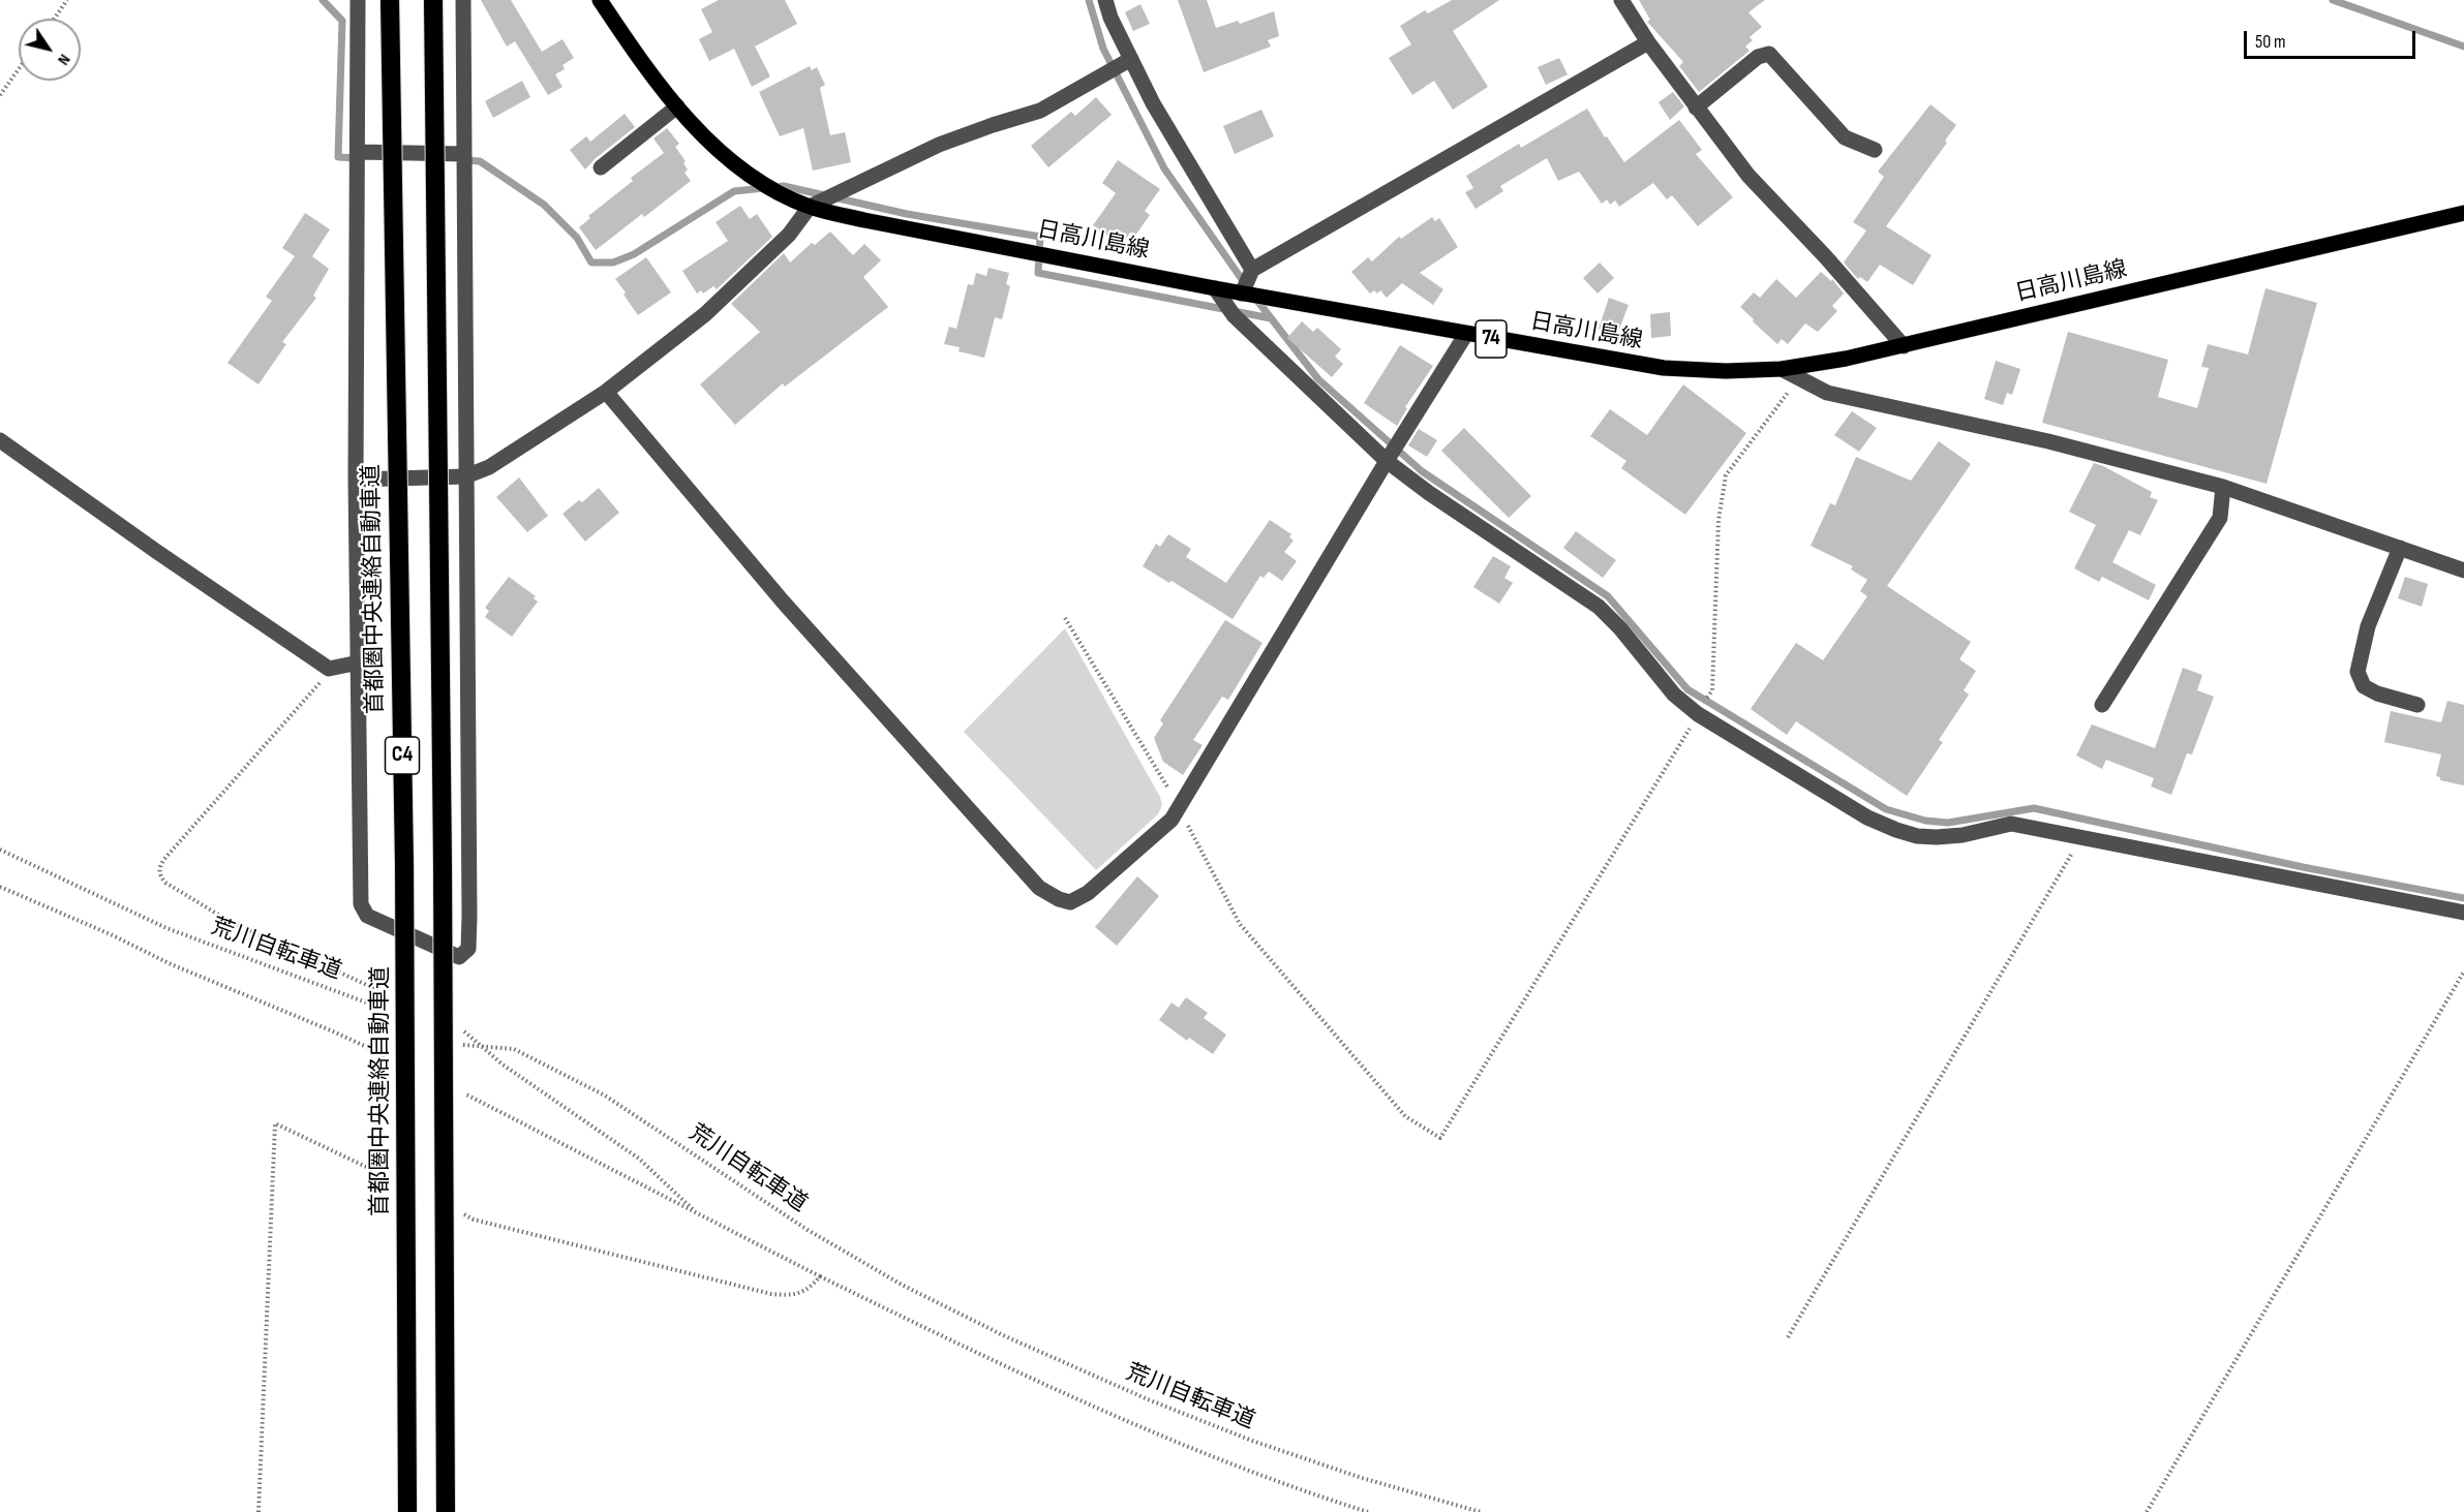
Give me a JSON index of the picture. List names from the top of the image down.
{
  "streets": {
    "highway": ["首都圏中央連絡自動車道", "C4"],
    "main road": ["日高川島線", "74"],
    "path": ["荒川自転車道"]
  },
  "scale_bar": "50 m",
  "north": "bottom right"
}
